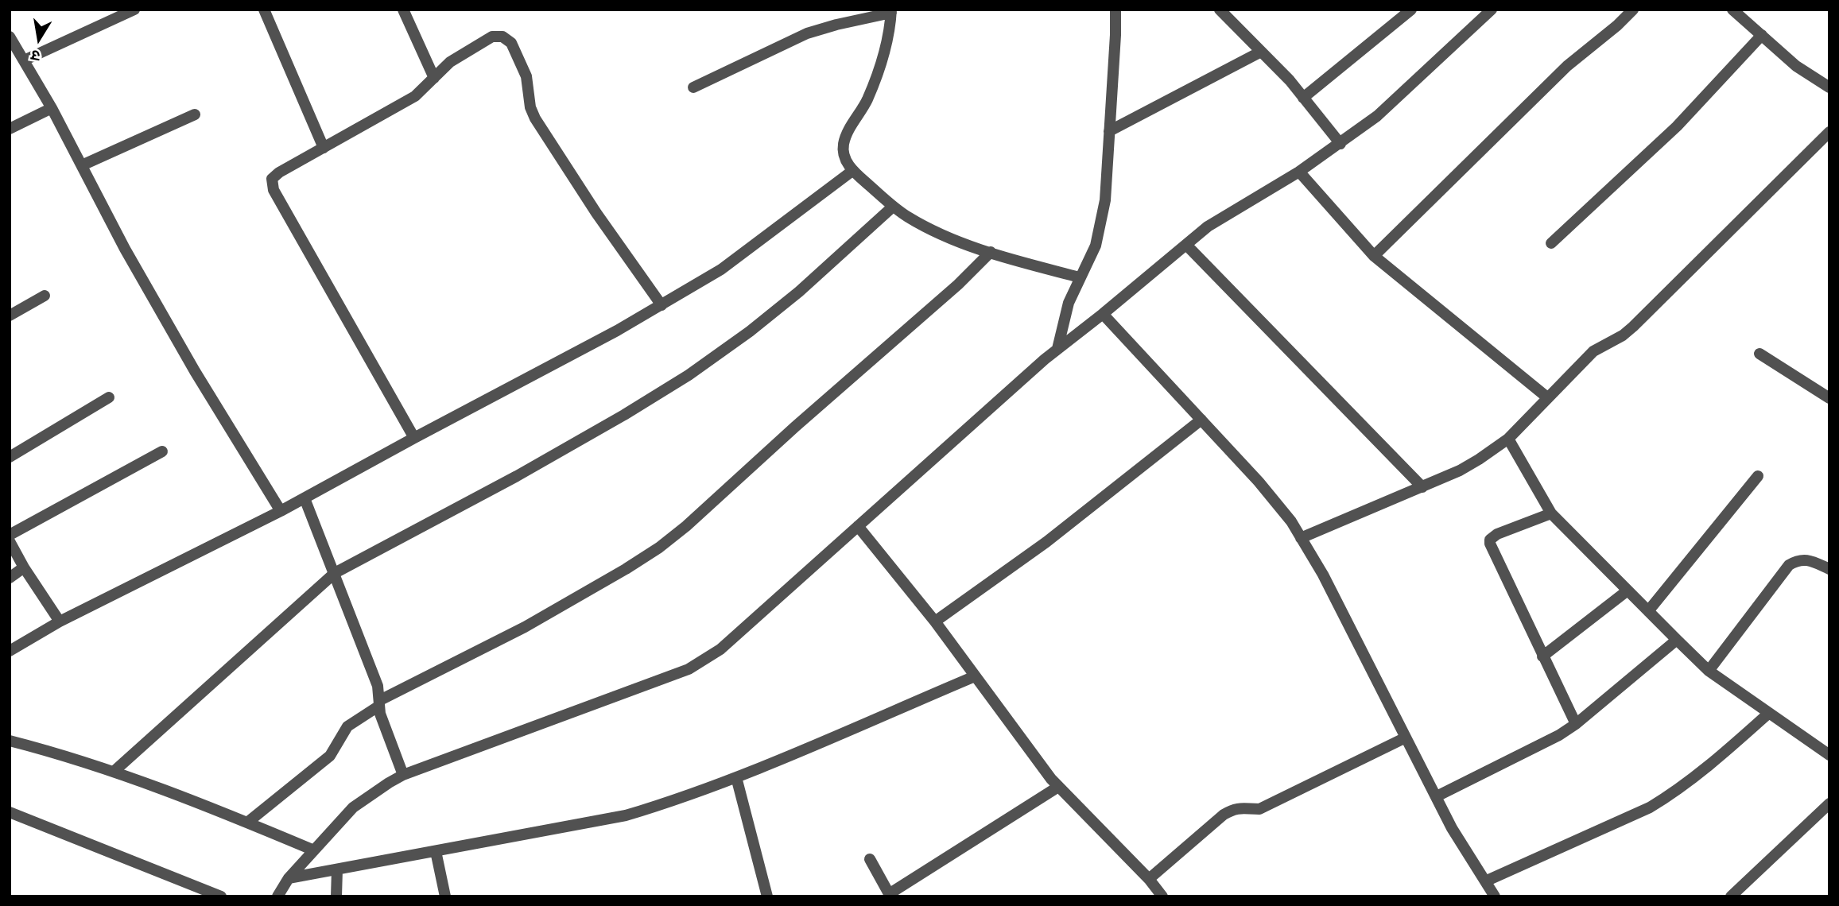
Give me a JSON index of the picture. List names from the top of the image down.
{
  "north": "bottom"
}
